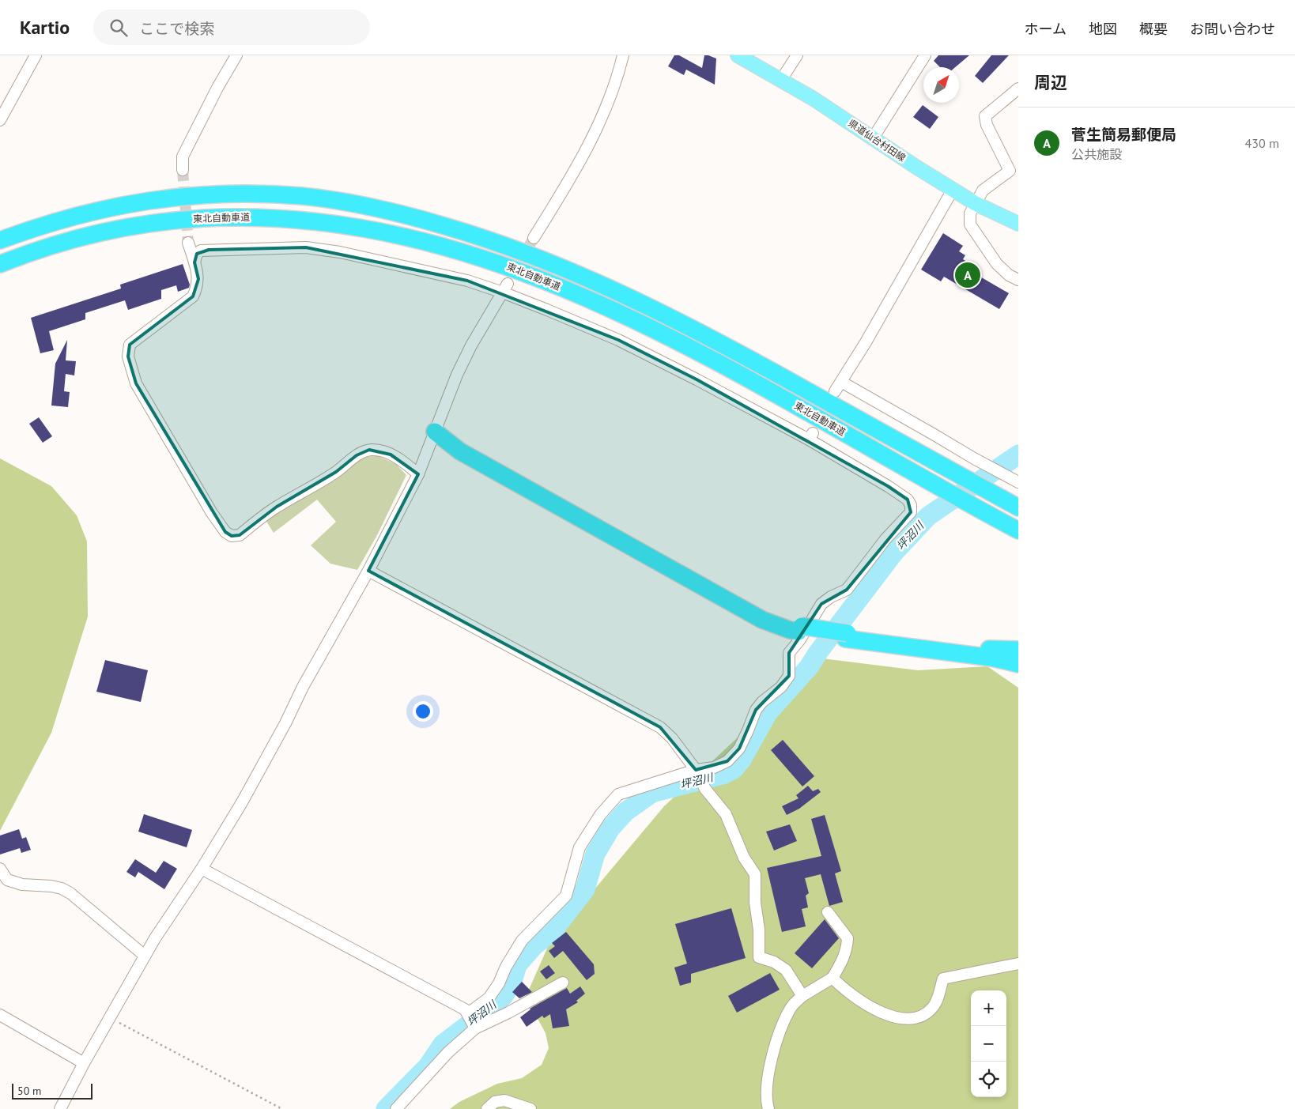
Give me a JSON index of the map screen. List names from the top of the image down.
{
  "streets": {
    "highway": ["東北自動車道"],
    "main road": ["県道仙台村田線"]
  },
  "water": ["坪沼川"],
  "scale_bar": "50 m",
  "north": "top right",
  "page": {
    "header": "Kartio",
    "search": "ここで検索",
    "nav": [
      "ホーム",
      "地図",
      "概要",
      "お問い合わせ"
    ],
    "heading": "周辺",
    "list": [
      {
        "mark": "A",
        "name": "菅生簡易郵便局",
        "note": "公共施設",
        "value": "430 m"
      }
    ],
    "pins": "A",
    "map_buttons": ["+", "−"],
    "scale": "50 m"
  }
}
